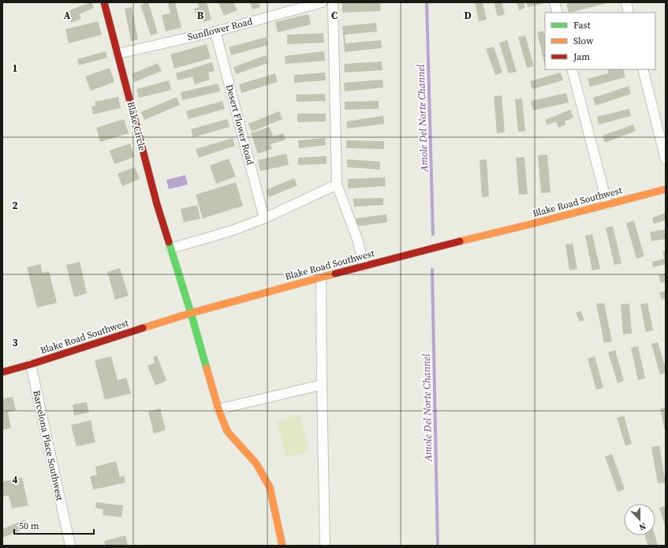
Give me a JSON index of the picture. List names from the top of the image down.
{
  "streets": {
    "main road": ["Blake Circle", "Blake Road Southwest"],
    "street": ["Sunflower Road", "Desert Flower Road", "Barcelona Place Southwest"]
  },
  "crossings": [
    ["Sunflower Road", "Desert Flower Road"],
    ["Sunflower Road", "Blake Circle"],
    ["Blake Circle", "Blake Road Southwest"],
    ["Blake Road Southwest", "Barcelona Place Southwest"]
  ],
  "water": ["Amole Del Norte Channel"],
  "legend": ["Fast", "Slow", "Jam"],
  "scale_bar": "50 m",
  "north": "bottom",
  "grid": {
    "columns": [
      "A",
      "B",
      "C",
      "D"
    ],
    "rows": [
      "1",
      "2",
      "3",
      "4"
    ]
  }
}
